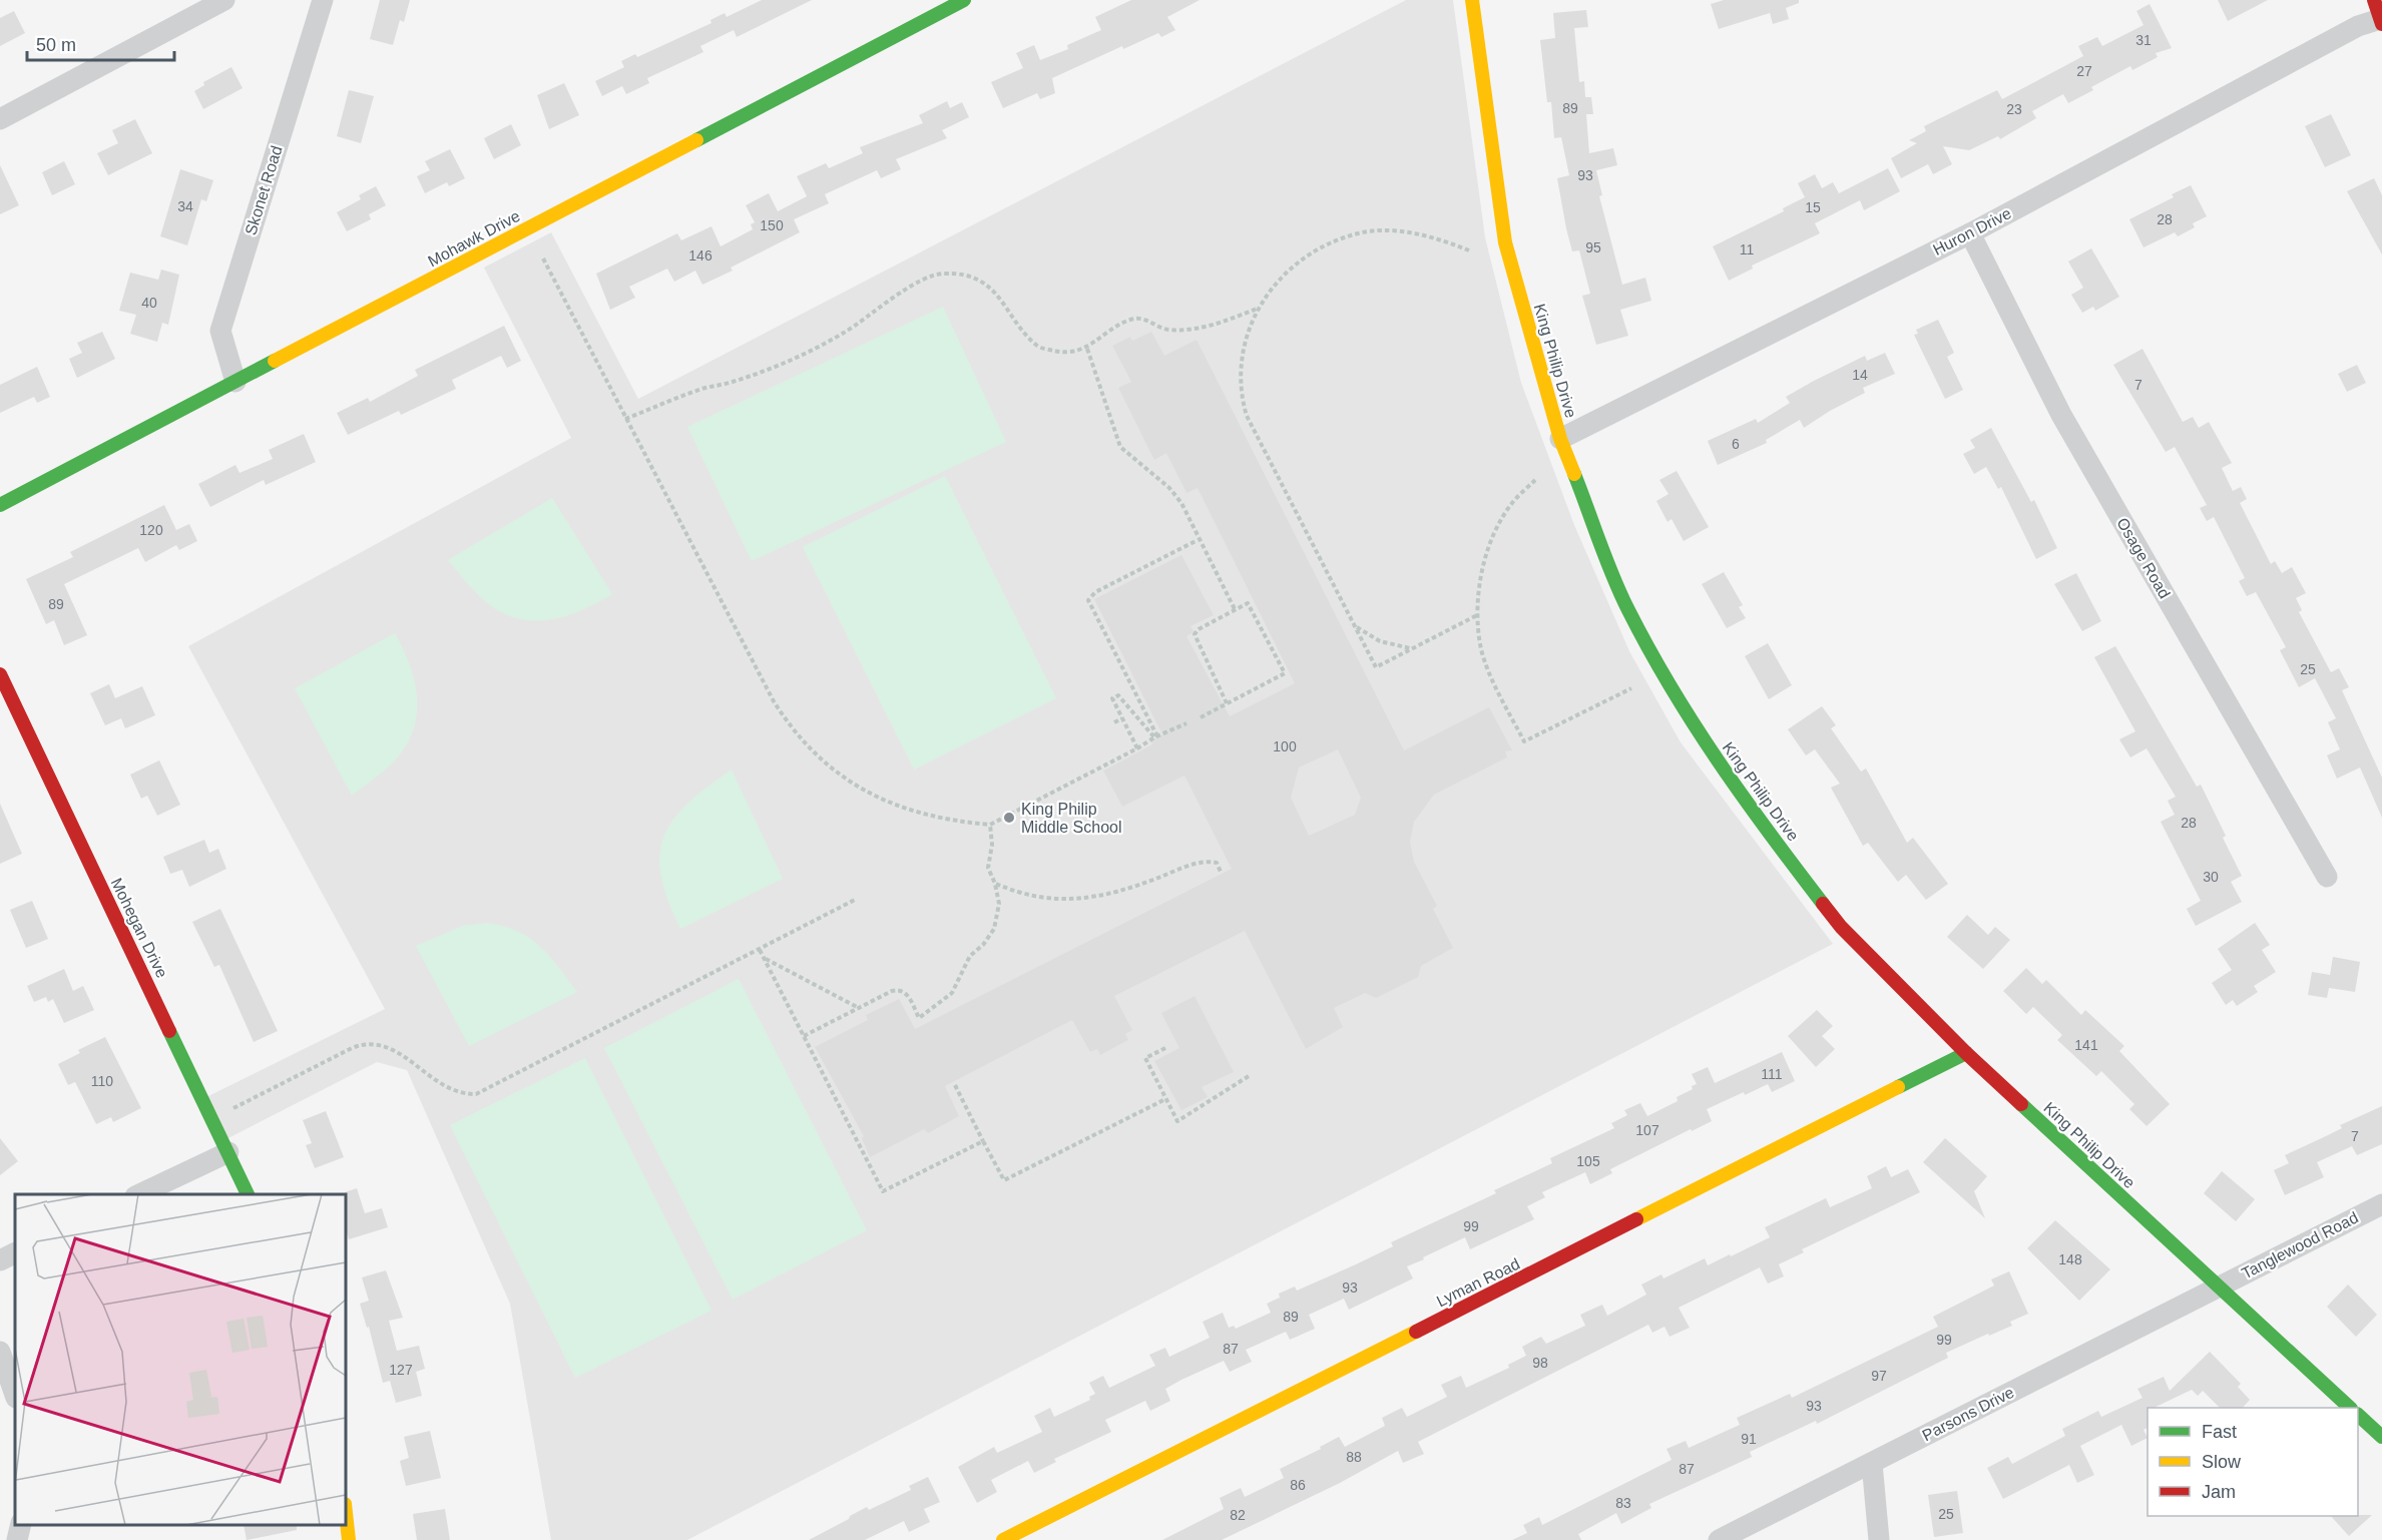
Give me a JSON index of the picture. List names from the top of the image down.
{
  "streets": {
    "street": [
      "Skonet Road",
      "Huron Drive",
      "Mohawk Drive",
      "King Philip Drive",
      "Osage Road",
      "Mohegan Drive",
      "Tanglewood Road",
      "Lyman Road",
      "Parsons Drive"
    ]
  },
  "crossings": [
    ["Skonet Road", "Mohawk Drive"],
    ["Huron Drive", "King Philip Drive"],
    ["Huron Drive", "Osage Road"],
    ["King Philip Drive", "Tanglewood Road"],
    ["King Philip Drive", "Lyman Road"],
    ["King Philip Drive", "Parsons Drive"],
    ["Tanglewood Road", "Parsons Drive"]
  ],
  "places": ["King Philip Middle School"],
  "house_numbers": [
    "31",
    "27",
    "89",
    "23",
    "93",
    "34",
    "15",
    "28",
    "150",
    "95",
    "11",
    "146",
    "40",
    "14",
    "7",
    "6",
    "120",
    "89",
    "25",
    "100",
    "28",
    "30",
    "141",
    "111",
    "110",
    "107",
    "7",
    "105",
    "99",
    "148",
    "93",
    "89",
    "99",
    "87",
    "98",
    "127",
    "97",
    "93",
    "91",
    "88",
    "87",
    "86",
    "83",
    "25",
    "82"
  ],
  "legend": ["Fast", "Slow", "Jam"],
  "scale_bar": "50 m"
}
